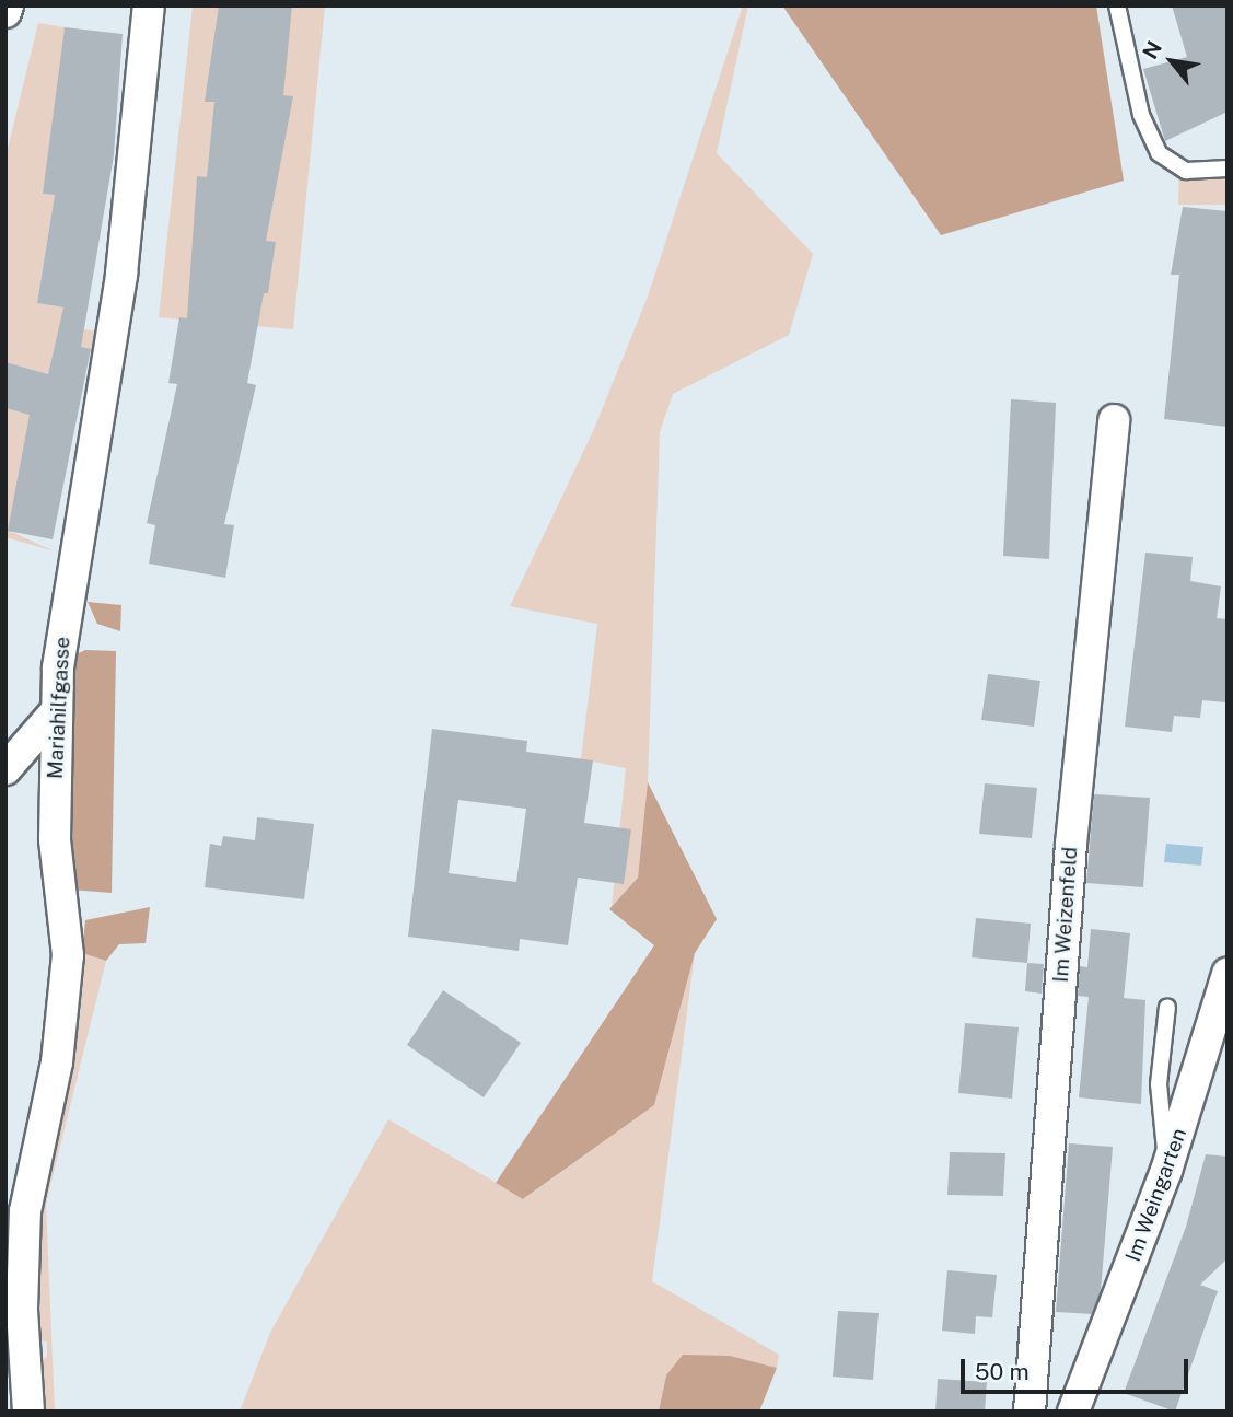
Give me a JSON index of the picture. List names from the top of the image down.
{
  "streets": {
    "street": ["Mariahilfgasse", "Im Weizenfeld", "Im Weingarten"]
  },
  "scale_bar": "50 m",
  "north": "top left"
}
